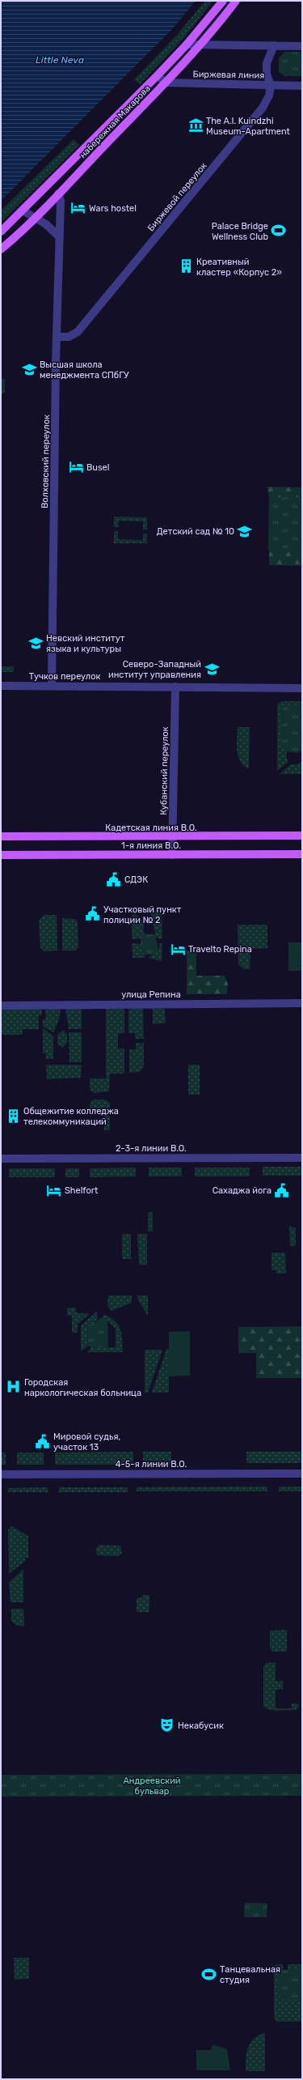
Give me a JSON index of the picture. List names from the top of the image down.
{
  "streets": {
    "main road": ["набережная Макарова", "Кадетская линия В.О.", "1-я линия В.О."],
    "street": [
      "Биржевая линия",
      "Биржевой переулок",
      "Волховский переулок",
      "Тучков переулок",
      "Кубанский переулок",
      "улица Репина",
      "2-3-я линии В.О.",
      "4-5-я линии В.О."
    ]
  },
  "crossings": [
    ["Биржевая линия", "набережная Макарова"],
    ["Биржевая линия", "Биржевой переулок"],
    ["набережная Макарова", "Волховский переулок"],
    ["Биржевой переулок", "Волховский переулок"],
    ["Волховский переулок", "Тучков переулок"],
    ["Тучков переулок", "Кубанский переулок"],
    ["Кубанский переулок", "Кадетская линия В.О."],
    ["Кубанский переулок", "1-я линия В.О."]
  ],
  "water": ["Little Neva"],
  "parks": ["Андреевский бульвар"],
  "places": {
    "museum": ["The A.I. Kuindzhi Museum-Apartment"],
    "hotel": [
      "Wars hostel",
      "Busel",
      "Travelto Repina",
      "Shelfort"
    ],
    "sports": ["Palace Bridge Wellness Club", "Танцевальная студия"],
    "building": ["Креативный кластер «Корпус 2»", "Общежитие колледжа телекоммуникаций"],
    "school or university": [
      "Высшая школа менеджмента СПбГУ",
      "Детский сад № 10",
      "Невский институт языка и культуры",
      "Северо-Западный институт управления"
    ],
    "public building": [
      "СДЭК",
      "Участковый пункт полиции № 2",
      "Сахаджа йога",
      "Мировой судья, участок 13"
    ],
    "hospital": ["Городская наркологическая больница"],
    "theatre": ["Некабусик"]
  }
}
